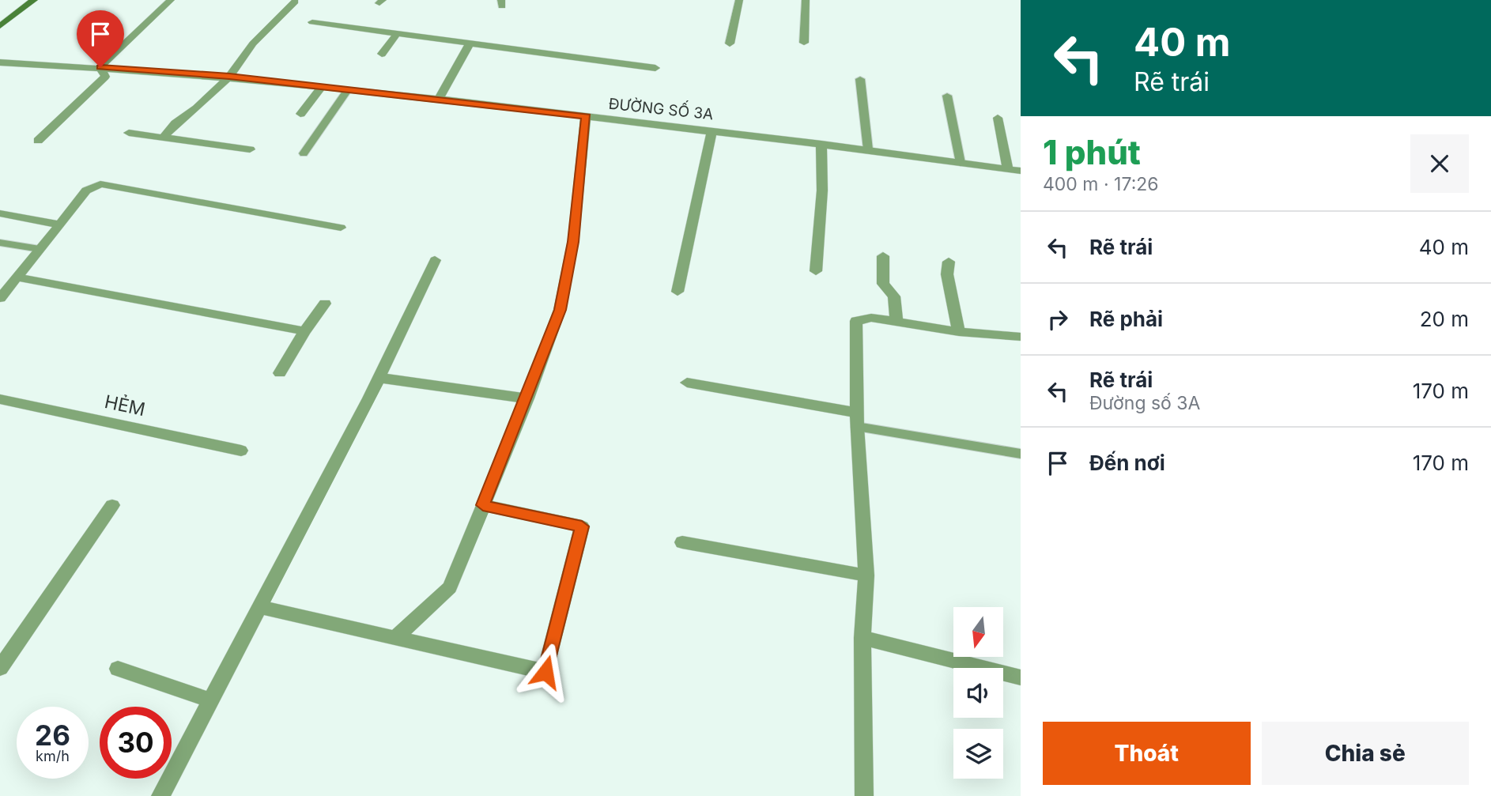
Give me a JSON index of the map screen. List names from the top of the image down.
{
  "streets": {
    "street": ["ĐƯỜNG SỐ 3A", "HẺM"]
  },
  "north": "bottom",
  "page": {
    "turn": ["40 m", "Rẽ trái"],
    "heading": ["1 phút", "400 m · 17:26"],
    "list": [
      {
        "name": "Rẽ trái",
        "value": "40 m"
      },
      {
        "name": "Rẽ phải",
        "value": "20 m"
      },
      {
        "name": "Rẽ trái",
        "note": "Đường số 3A",
        "value": "170 m"
      },
      {
        "name": "Đến nơi",
        "value": "170 m"
      }
    ],
    "speed": "26 km/h",
    "limit": "30",
    "buttons": ["Thoát", "Chia sẻ"]
  }
}
